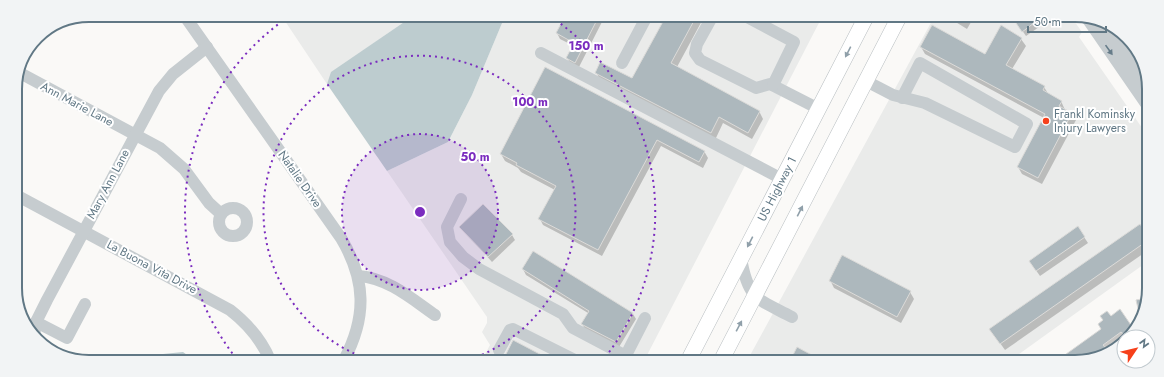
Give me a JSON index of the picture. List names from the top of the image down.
{
  "streets": {
    "main road": ["US Highway 1"],
    "street": [
      "Ann Marie Lane",
      "Natalie Drive",
      "Mary Ann Lane",
      "La Buona Vita Drive"
    ]
  },
  "crossings": [
    ["Ann Marie Lane", "Mary Ann Lane"],
    ["Natalie Drive", "Mary Ann Lane"],
    ["Mary Ann Lane", "La Buona Vita Drive"]
  ],
  "places": ["Frankl Kominsky Injury Lawyers"],
  "scale_bar": "50 m",
  "north": "top right",
  "rings": ["150 m", "100 m", "50 m"]
}
